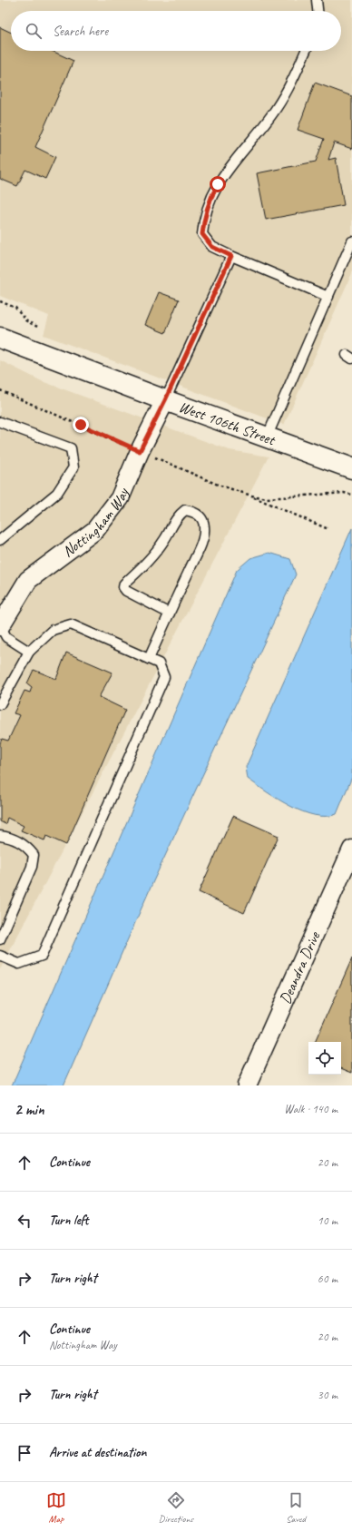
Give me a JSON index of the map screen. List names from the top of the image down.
{
  "streets": {
    "street": ["West 106th Street", "Nottingham Way", "Deandra Drive"]
  },
  "crossings": [
    ["West 106th Street", "Nottingham Way"]
  ],
  "page": {
    "search": "Search here",
    "heading": ["2 min", "Walk · 140 m"],
    "list": [
      ["Continue", "20 m"],
      ["Turn left", "10 m"],
      ["Turn right", "60 m"],
      ["Continue", "Nottingham Way", "20 m"],
      ["Turn right", "30 m"],
      "Arrive at destination"
    ],
    "nav": ["Map", "Directions", "Saved"]
  }
}
